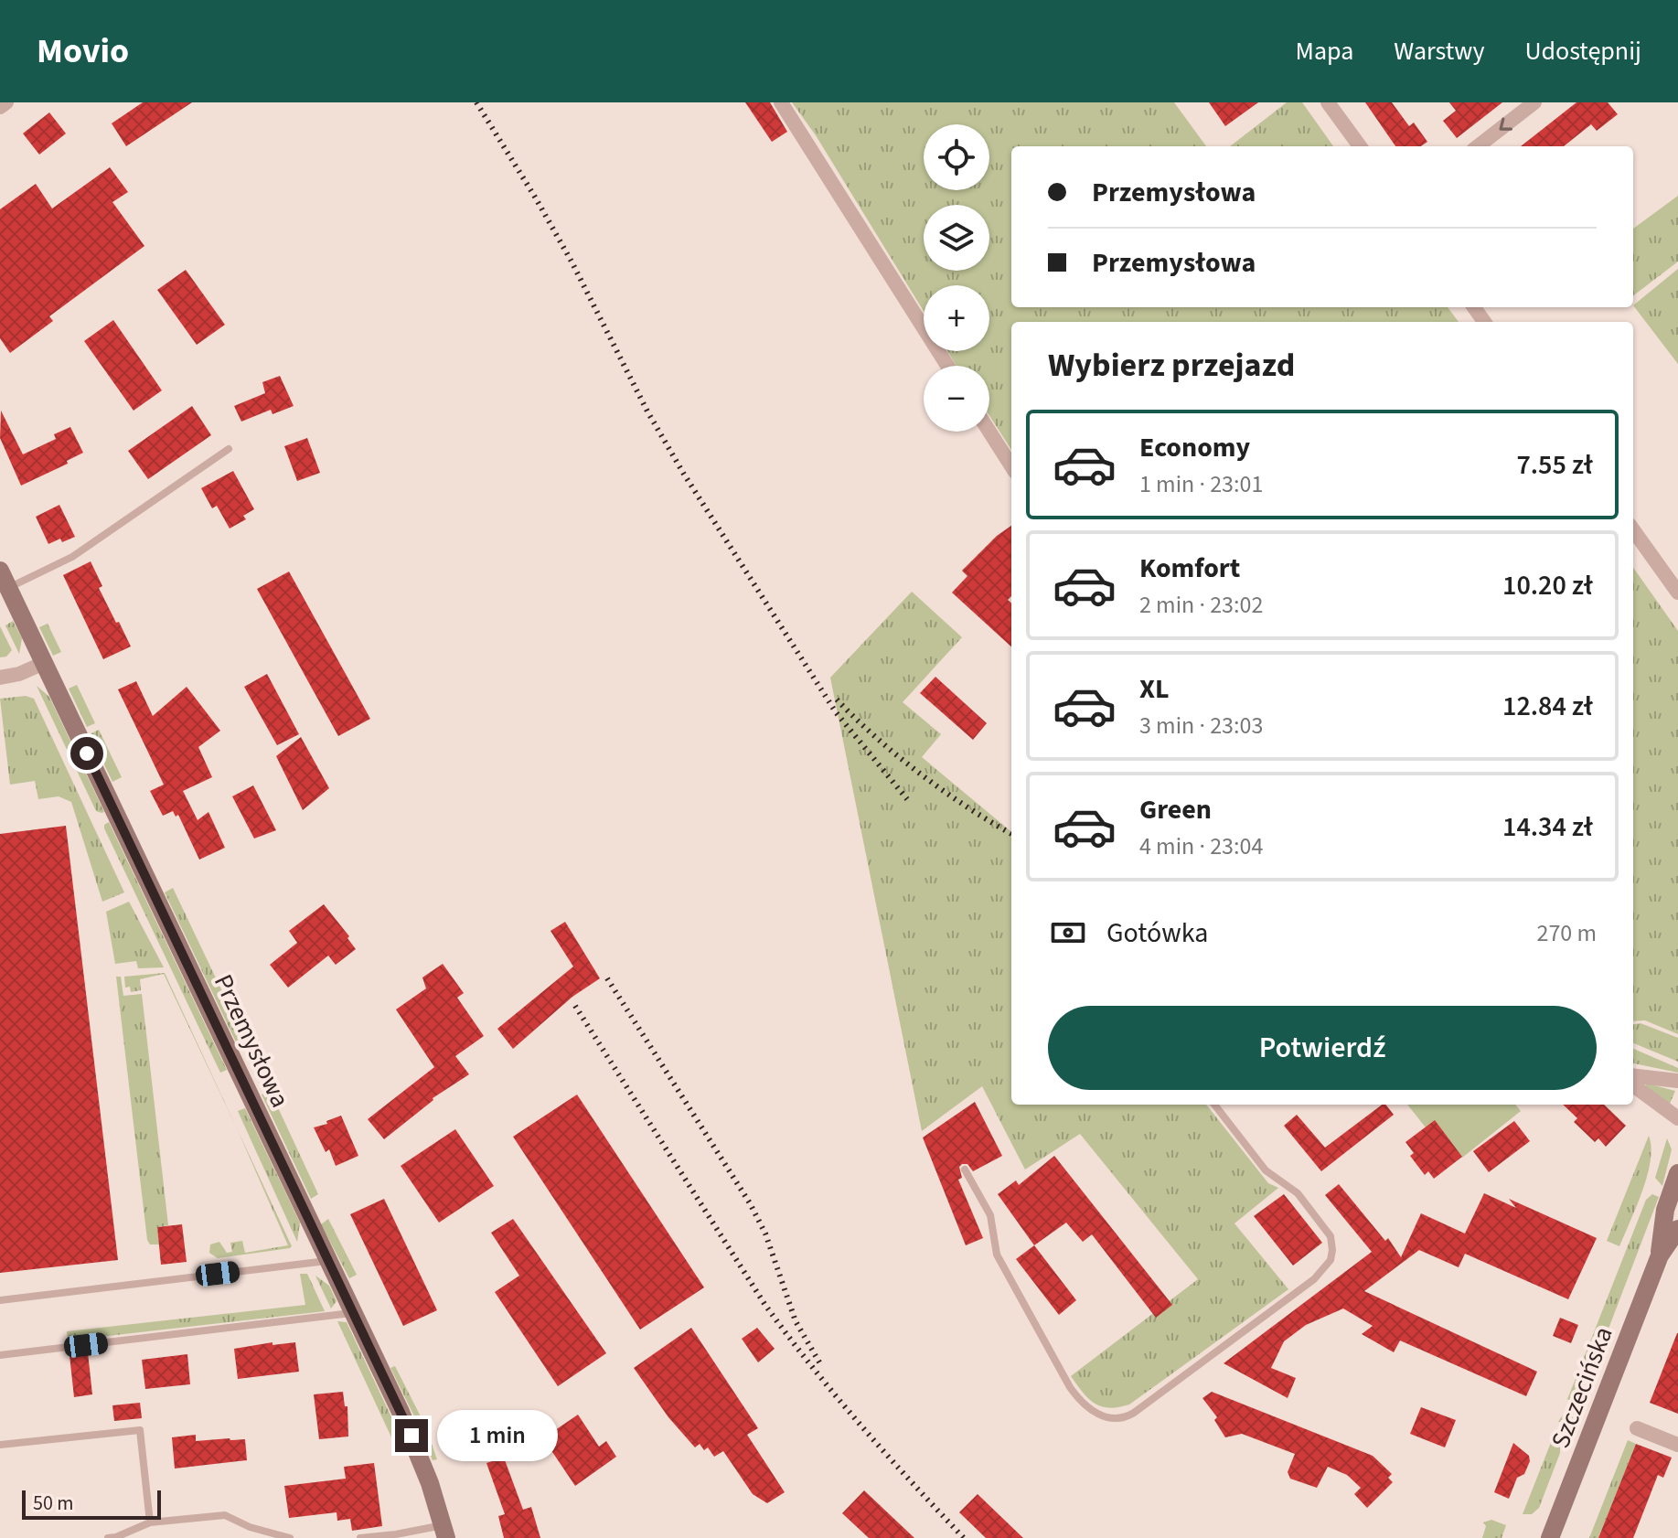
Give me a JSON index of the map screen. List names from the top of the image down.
{
  "streets": {
    "street": ["Przemysłowa", "Szczecińska"]
  },
  "scale_bar": "50 m",
  "page": {
    "header": "Movio",
    "nav": ["Mapa", "Warstwy", "Udostępnij"],
    "map_buttons": ["+", "−"],
    "banner": ["Przemysłowa", "Przemysłowa"],
    "heading": "Wybierz przejazd",
    "list": [
      {
        "name": "Economy",
        "note": "1 min · 23:01",
        "value": "7.55 zł"
      },
      {
        "name": "Komfort",
        "note": "2 min · 23:02",
        "value": "10.20 zł"
      },
      {
        "name": "XL",
        "note": "3 min · 23:03",
        "value": "12.84 zł"
      },
      {
        "name": "Green",
        "note": "4 min · 23:04",
        "value": "14.34 zł"
      }
    ],
    "pay": ["Gotówka", "270 m"],
    "buttons": "Potwierdź",
    "bubble": "1 min",
    "scale": "50 m"
  }
}
